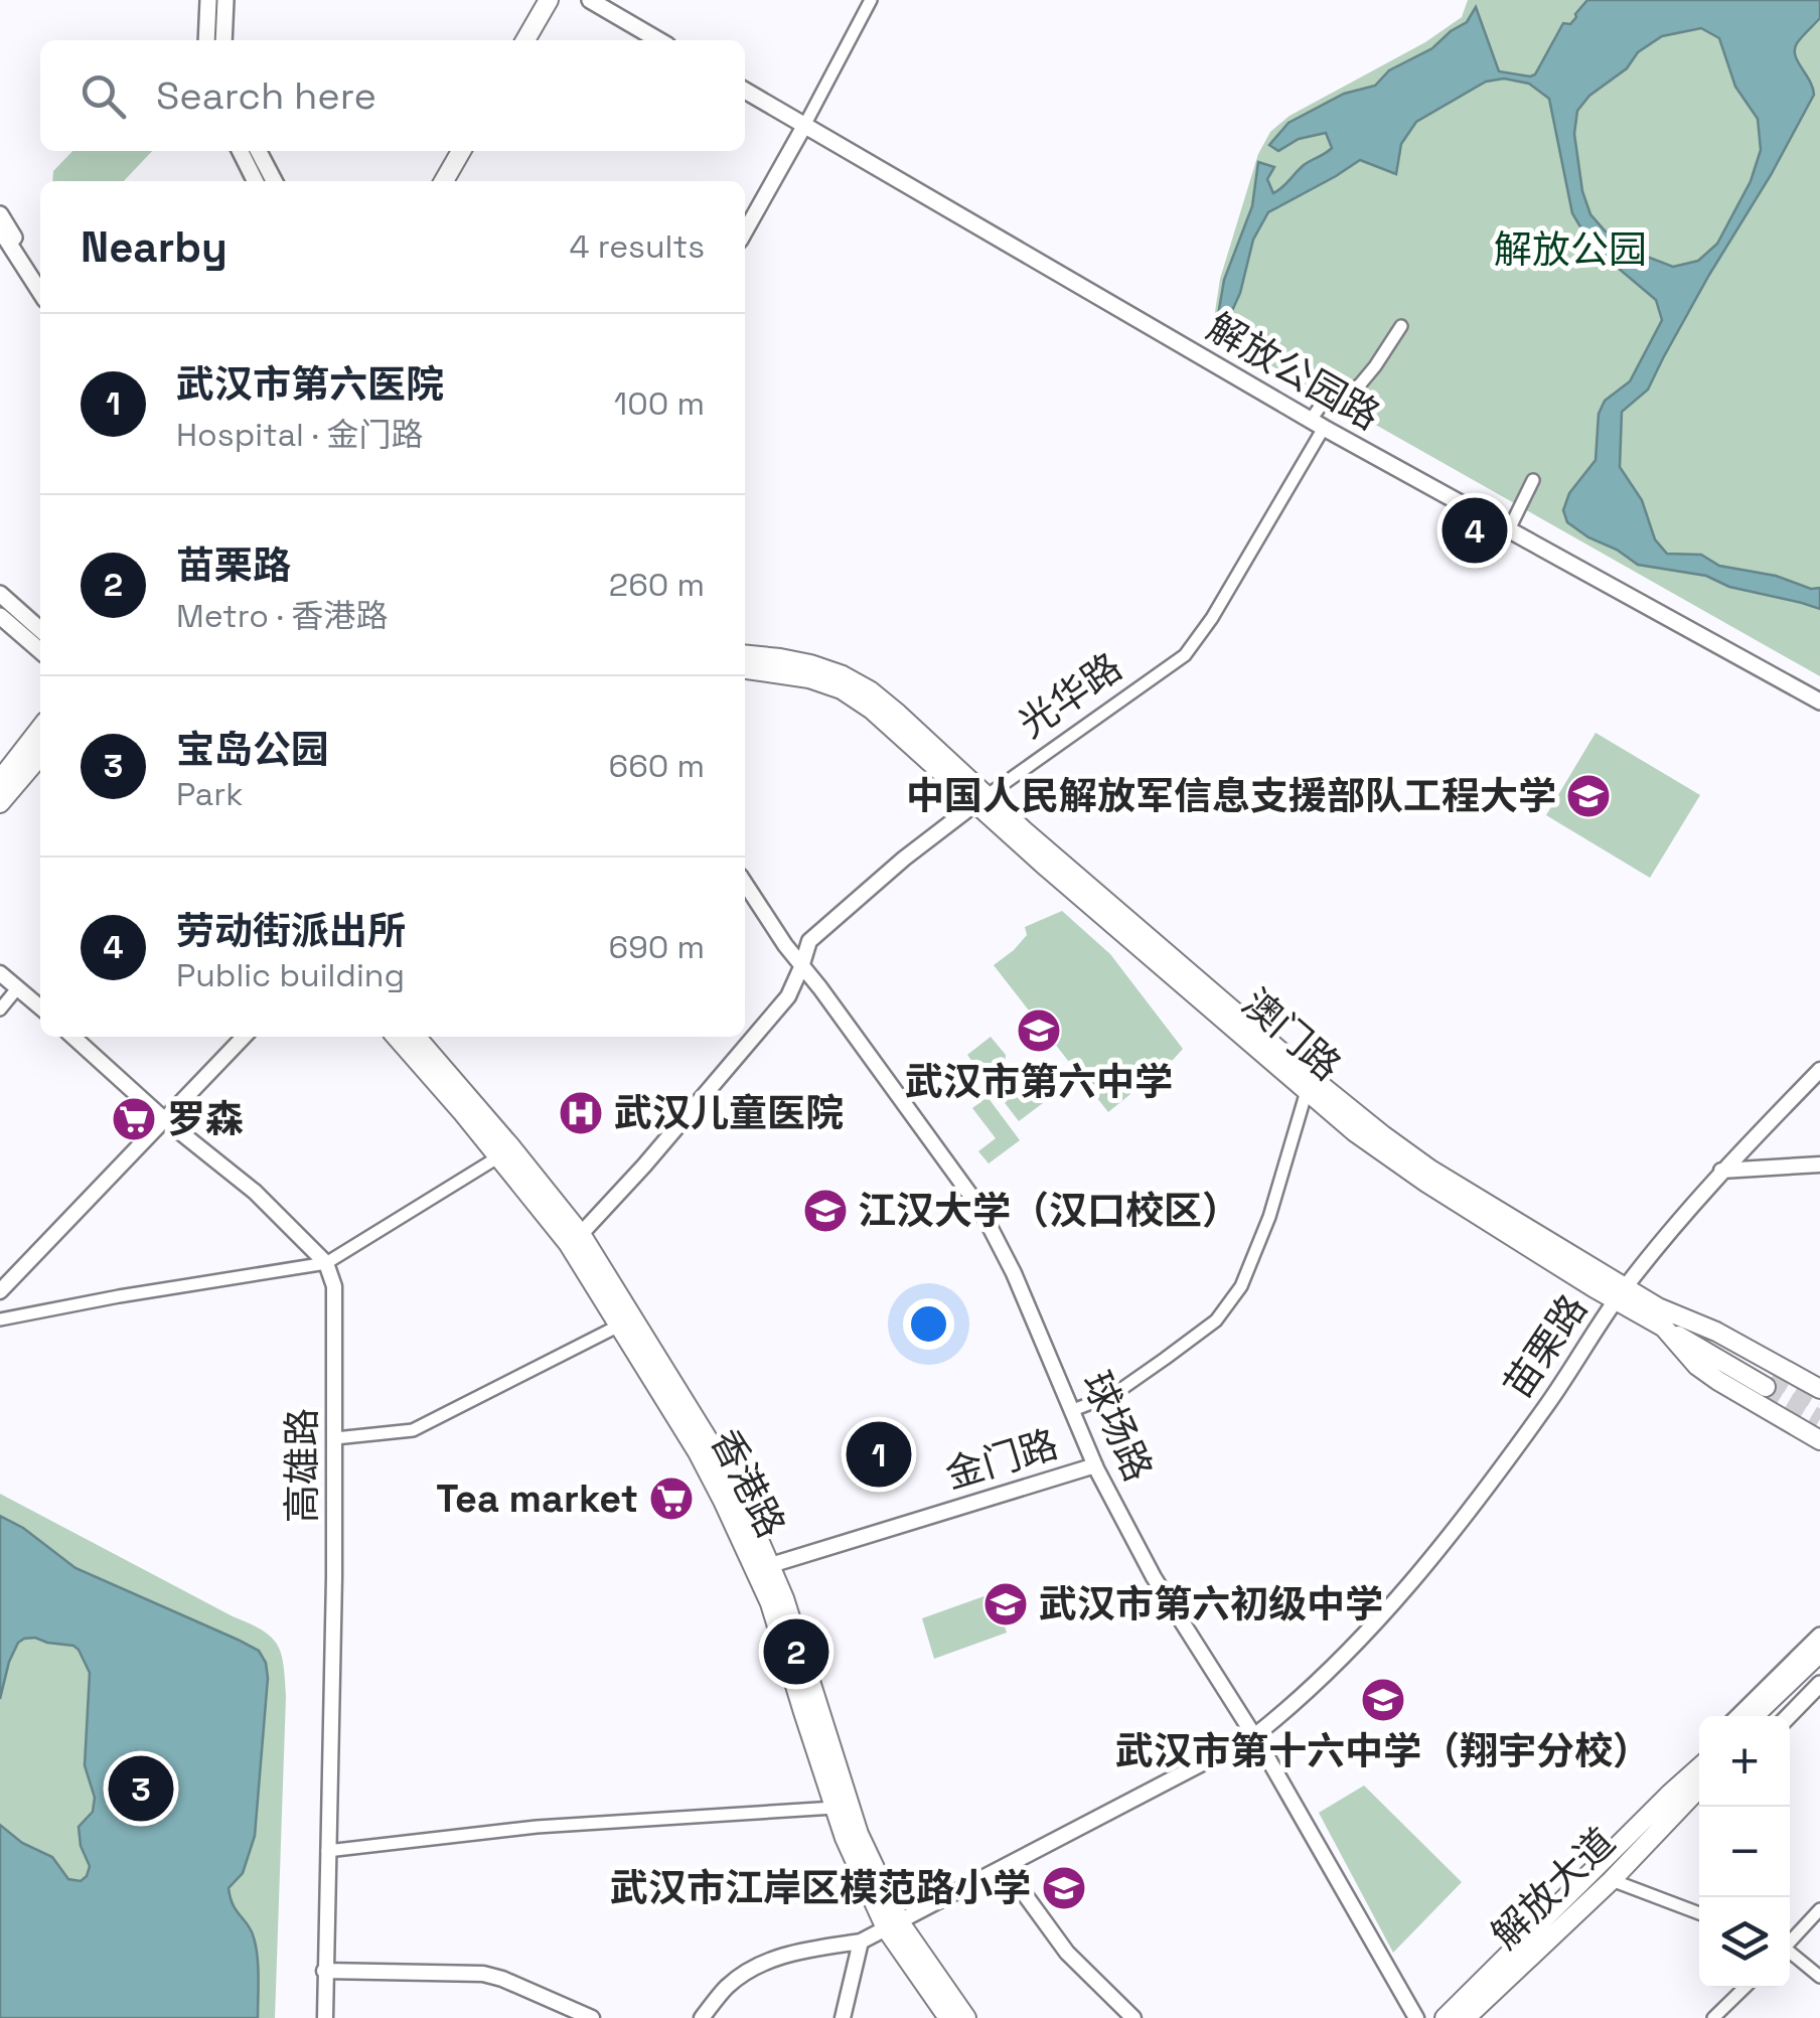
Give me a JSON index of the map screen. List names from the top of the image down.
{
  "streets": {
    "main road": [
      "解放公园路",
      "澳门路",
      "香港路",
      "解放大道"
    ],
    "street": [
      "光华路",
      "苗栗路",
      "球场路",
      "金门路",
      "高雄路"
    ]
  },
  "crossings": [
    ["解放公园路", "光华路"],
    ["光华路", "澳门路"],
    ["光华路", "球场路"],
    ["光华路", "香港路"],
    ["澳门路", "苗栗路"],
    ["苗栗路", "球场路"],
    ["苗栗路", "香港路"],
    ["球场路", "金门路"],
    ["金门路", "香港路"]
  ],
  "parks": ["解放公园"],
  "places": {
    "school or university": [
      "中国人民解放军信息支援部队工程大学",
      "武汉市第六中学",
      "江汉大学（汉口校区）",
      "武汉市第六初级中学",
      "武汉市第十六中学（翔宇分校）",
      "武汉市江岸区模范路小学"
    ],
    "hospital": ["武汉儿童医院"],
    "supermarket": ["罗森", "Tea market"]
  },
  "page": {
    "search": "Search here",
    "heading": ["Nearby", "4 results"],
    "list": [
      {
        "mark": "1",
        "name": "武汉市第六医院",
        "note": "Hospital · 金门路",
        "value": "100 m"
      },
      {
        "mark": "2",
        "name": "苗栗路",
        "note": "Metro · 香港路",
        "value": "260 m"
      },
      {
        "mark": "3",
        "name": "宝岛公园",
        "note": "Park",
        "value": "660 m"
      },
      {
        "mark": "4",
        "name": "劳动街派出所",
        "note": "Public building",
        "value": "690 m"
      }
    ],
    "pins": [
      "4",
      "1",
      "2",
      "3"
    ],
    "map_buttons": ["+", "−"]
  }
}
